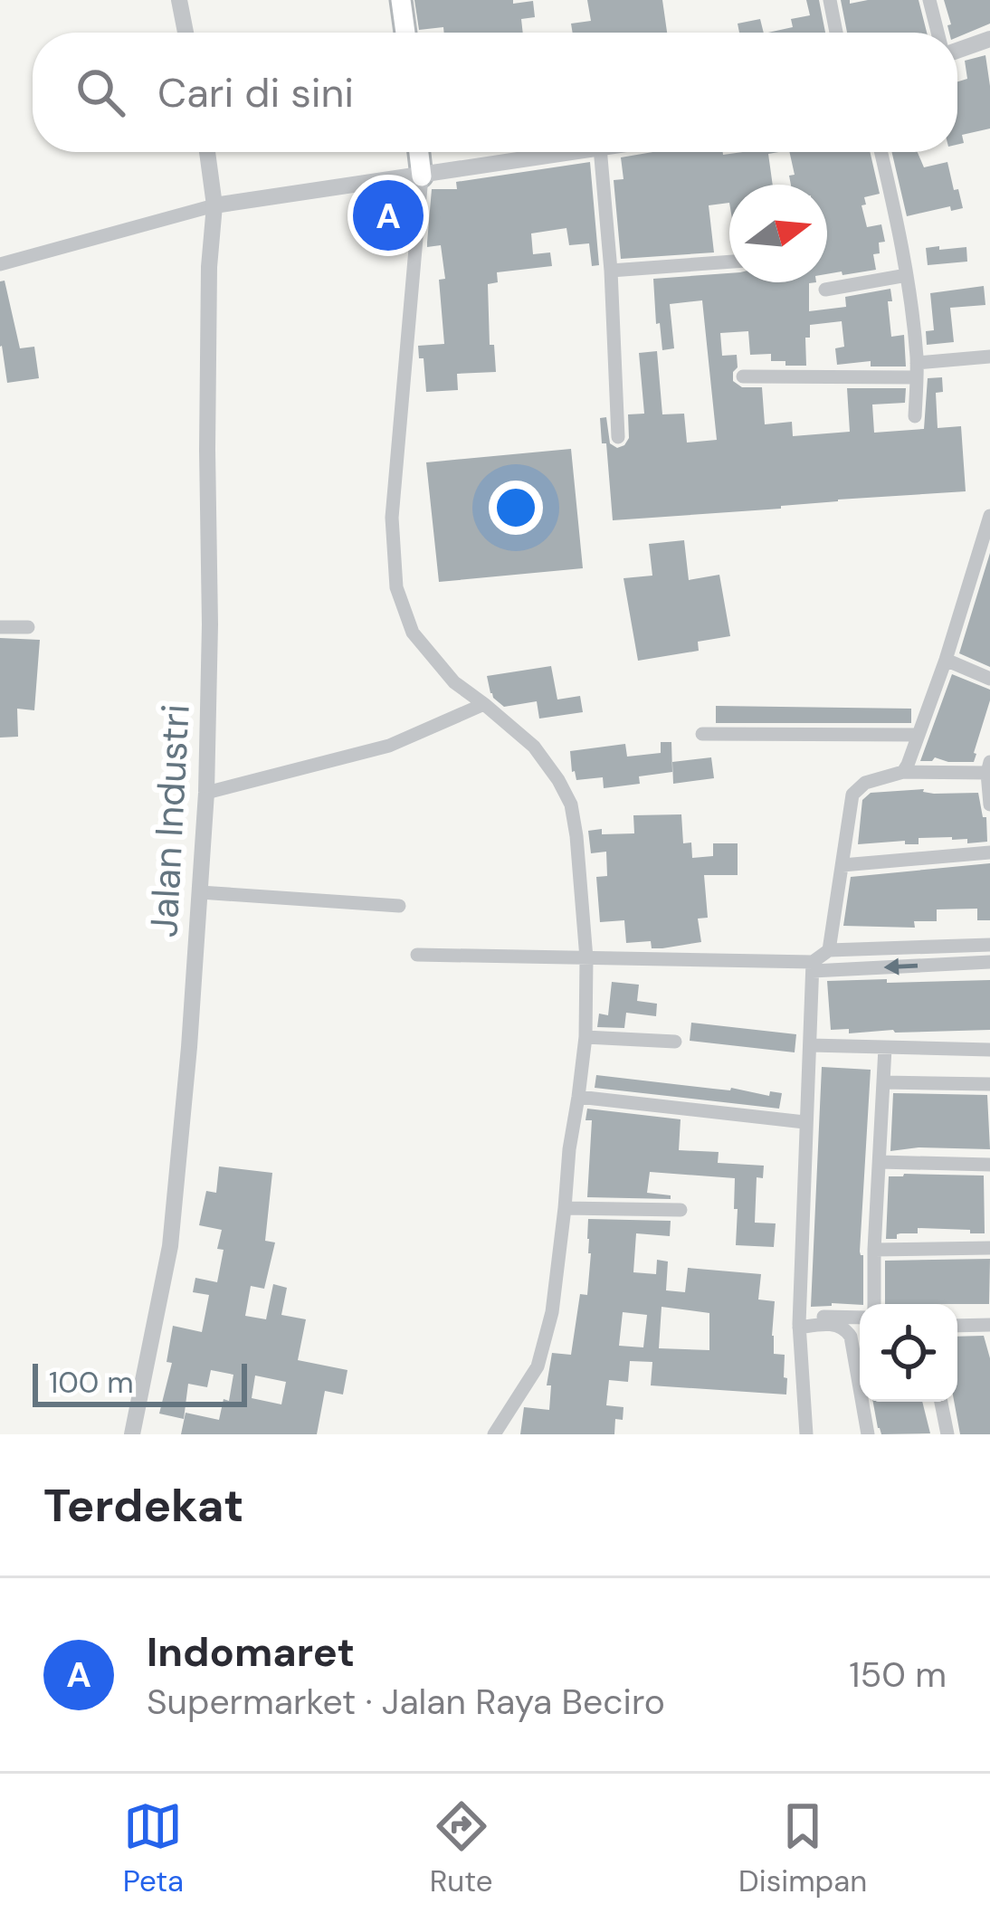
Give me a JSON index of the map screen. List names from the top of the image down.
{
  "streets": {
    "street": ["Jalan Industri"]
  },
  "scale_bar": "100 m",
  "north": "right",
  "page": {
    "search": "Cari di sini",
    "pins": "A",
    "scale": "100 m",
    "heading": "Terdekat",
    "list": [
      {
        "mark": "A",
        "name": "Indomaret",
        "note": "Supermarket · Jalan Raya Beciro",
        "value": "150 m"
      }
    ],
    "nav": ["Peta", "Rute", "Disimpan"]
  }
}
